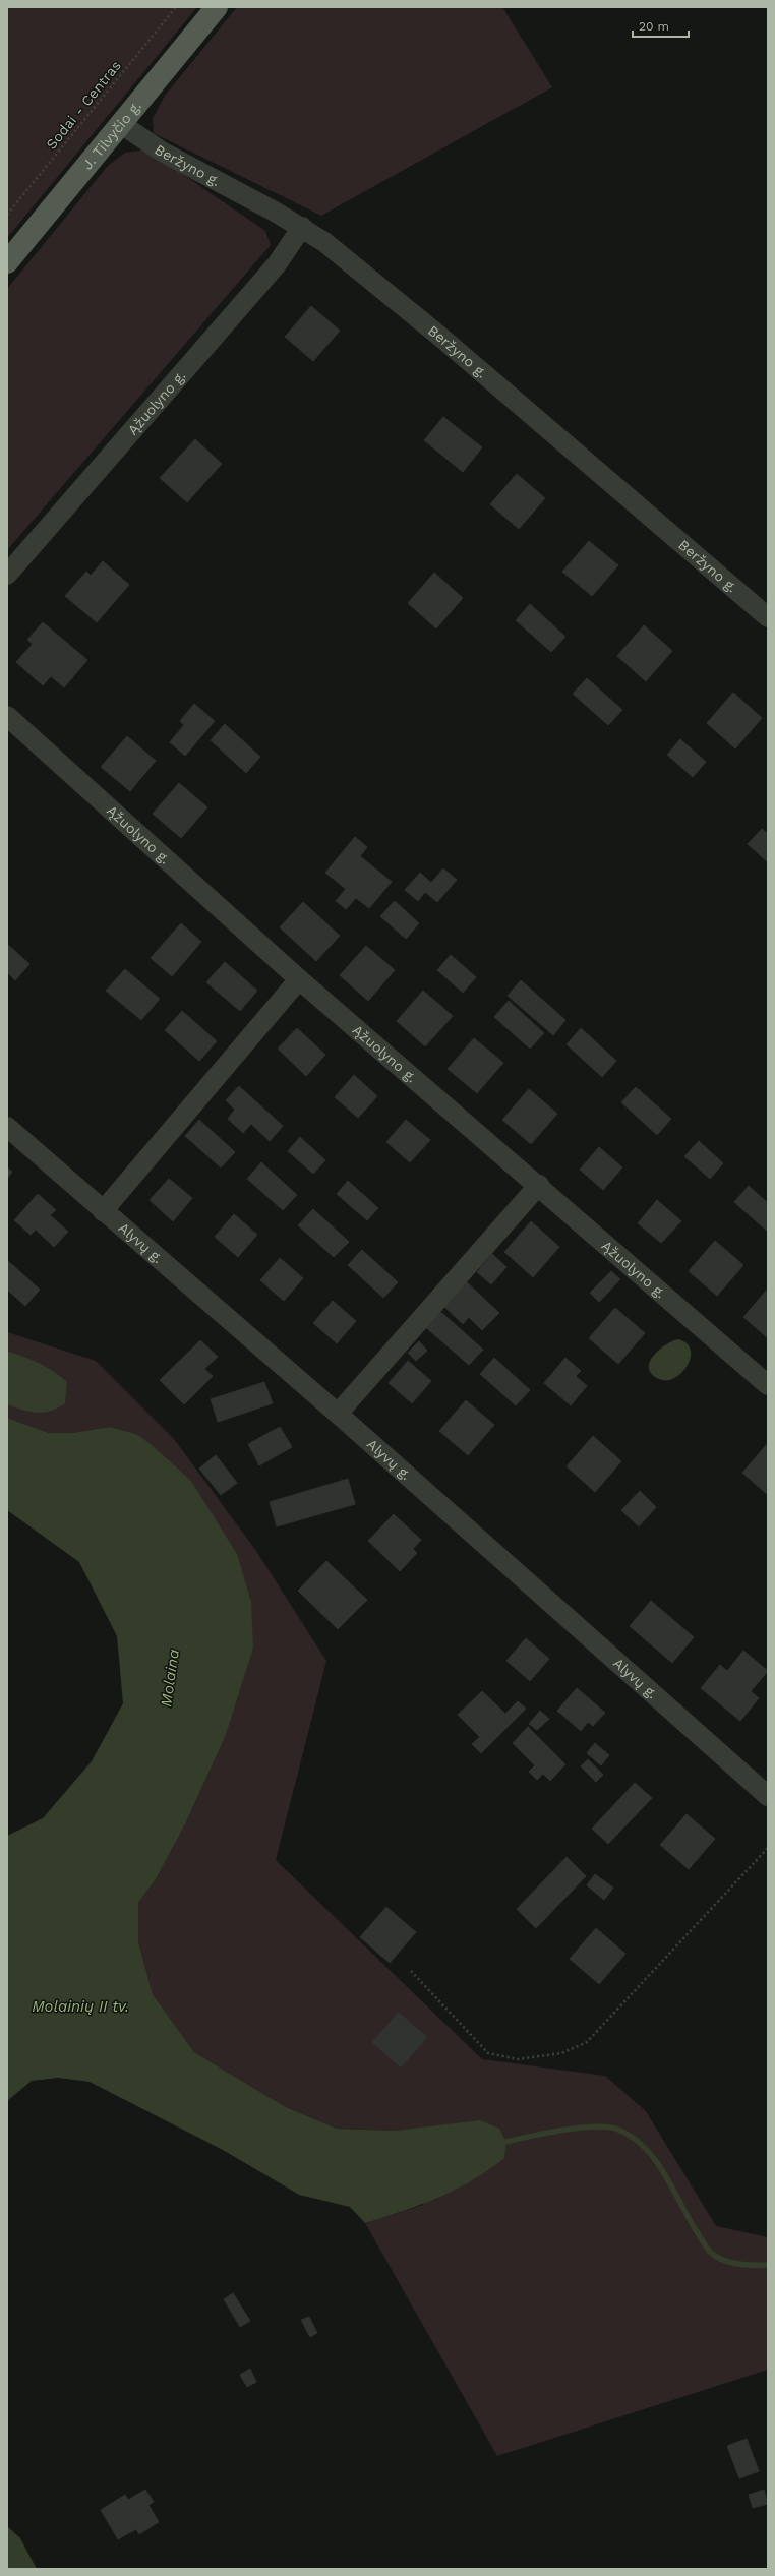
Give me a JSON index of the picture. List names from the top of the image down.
{
  "streets": {
    "main road": ["J. Tilvyčio g."],
    "street": ["Beržyno g.", "Ąžuolyno g.", "Alyvų g."],
    "path": ["Sodai - Centras"]
  },
  "crossings": [
    ["J. Tilvyčio g.", "Beržyno g."],
    ["Beržyno g.", "Ąžuolyno g."]
  ],
  "water": ["Molaina", "Molainių II tv."],
  "scale_bar": "20 m"
}
